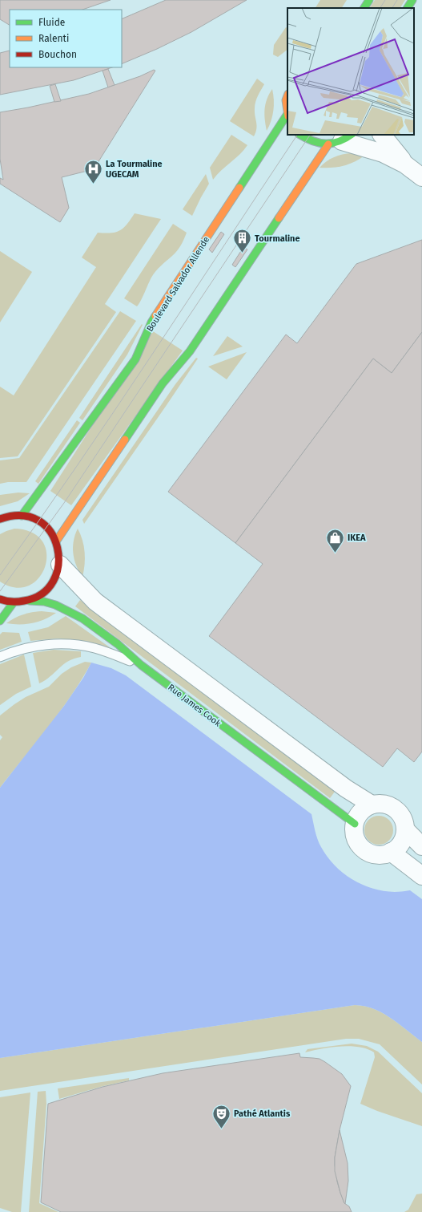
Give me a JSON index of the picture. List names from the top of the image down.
{
  "streets": {
    "street": ["Boulevard Salvador Allende", "Rue James Cook"]
  },
  "places": {
    "hospital": ["La Tourmaline UGECAM"],
    "building": ["Tourmaline"],
    "shop": ["IKEA"],
    "theatre": ["Pathé Atlantis"]
  },
  "legend": ["Fluide", "Ralenti", "Bouchon"]
}
